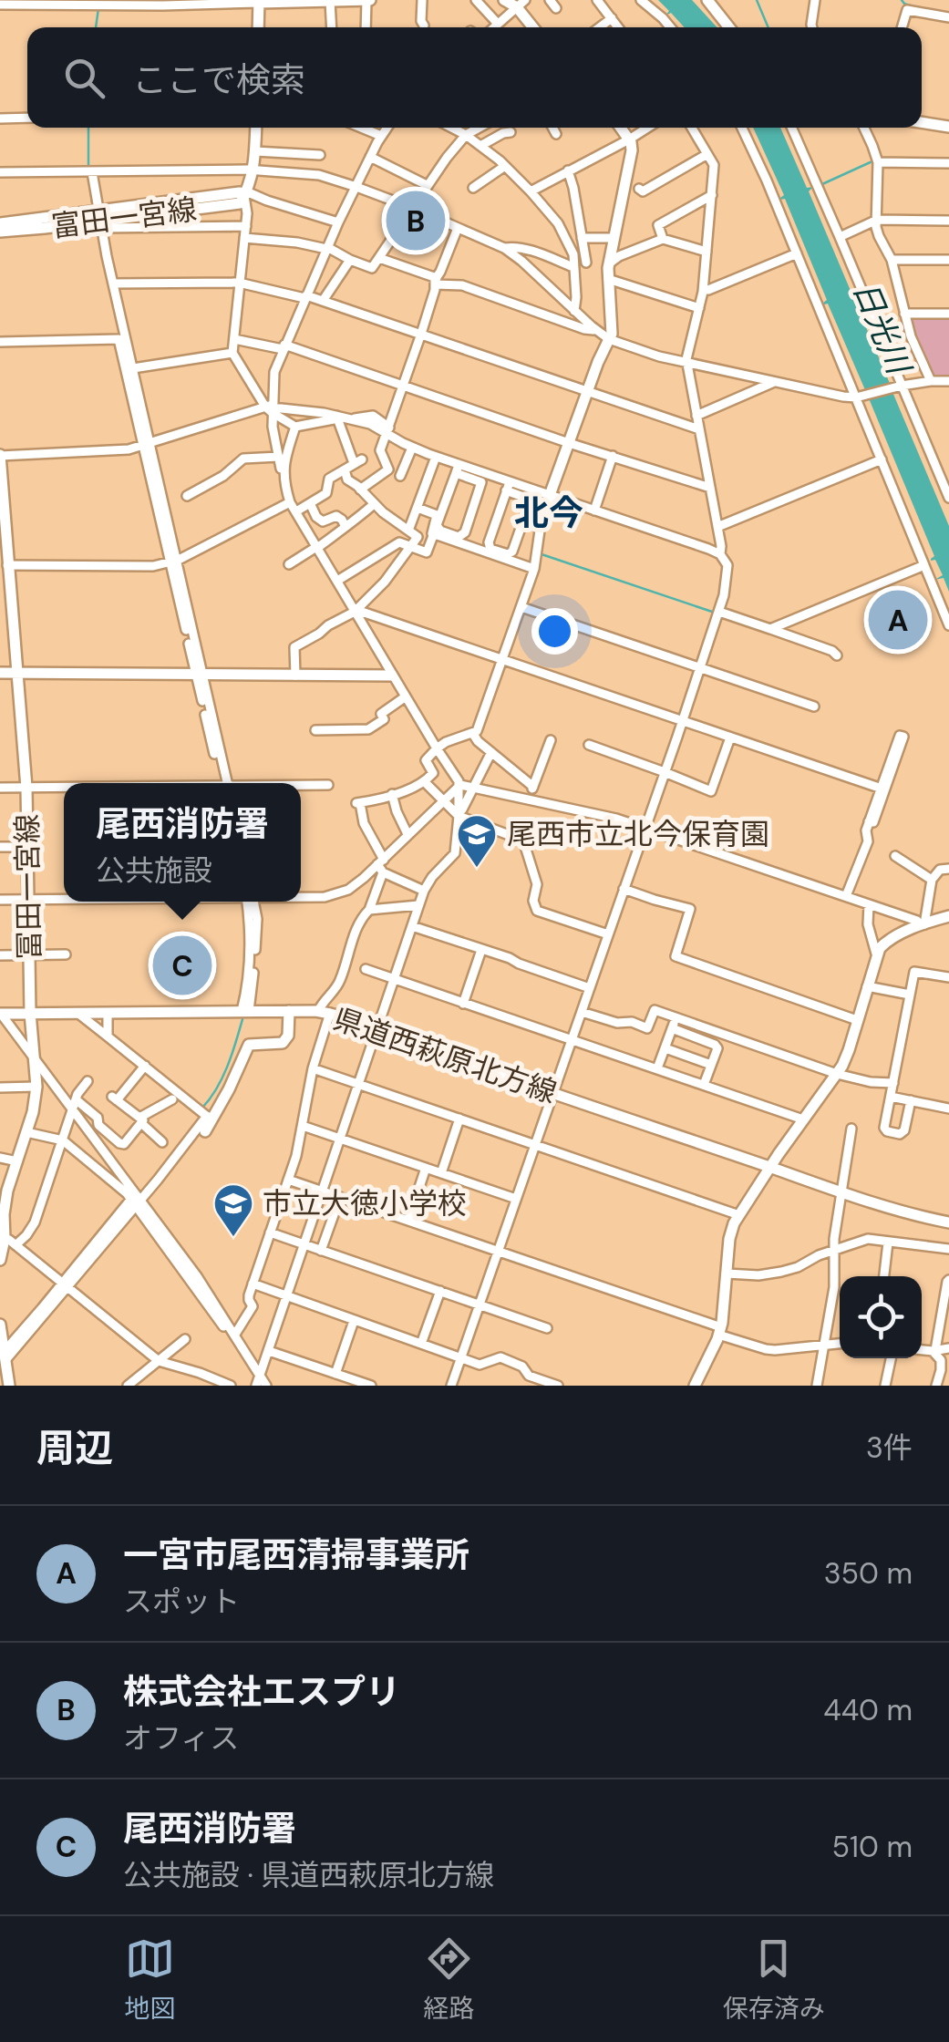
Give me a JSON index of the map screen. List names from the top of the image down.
{
  "streets": {
    "main road": ["富田一宮線", "冨田一宮線", "県道西萩原北方線"]
  },
  "crossings": [
    ["冨田一宮線", "県道西萩原北方線"]
  ],
  "districts": ["北今"],
  "water": ["日光川"],
  "places": {
    "school or university": ["尾西市立北今保育園", "市立大徳小学校"]
  },
  "page": {
    "search": "ここで検索",
    "pins": ["B", "A", "C"],
    "popup": ["尾西消防署", "公共施設"],
    "heading": ["周辺", "3件"],
    "list": [
      {
        "mark": "A",
        "name": "一宮市尾西清掃事業所",
        "note": "スポット",
        "value": "350 m"
      },
      {
        "mark": "B",
        "name": "株式会社エスプリ",
        "note": "オフィス",
        "value": "440 m"
      },
      {
        "mark": "C",
        "name": "尾西消防署",
        "note": "公共施設 · 県道西萩原北方線",
        "value": "510 m"
      }
    ],
    "nav": ["地図", "経路", "保存済み"]
  }
}
